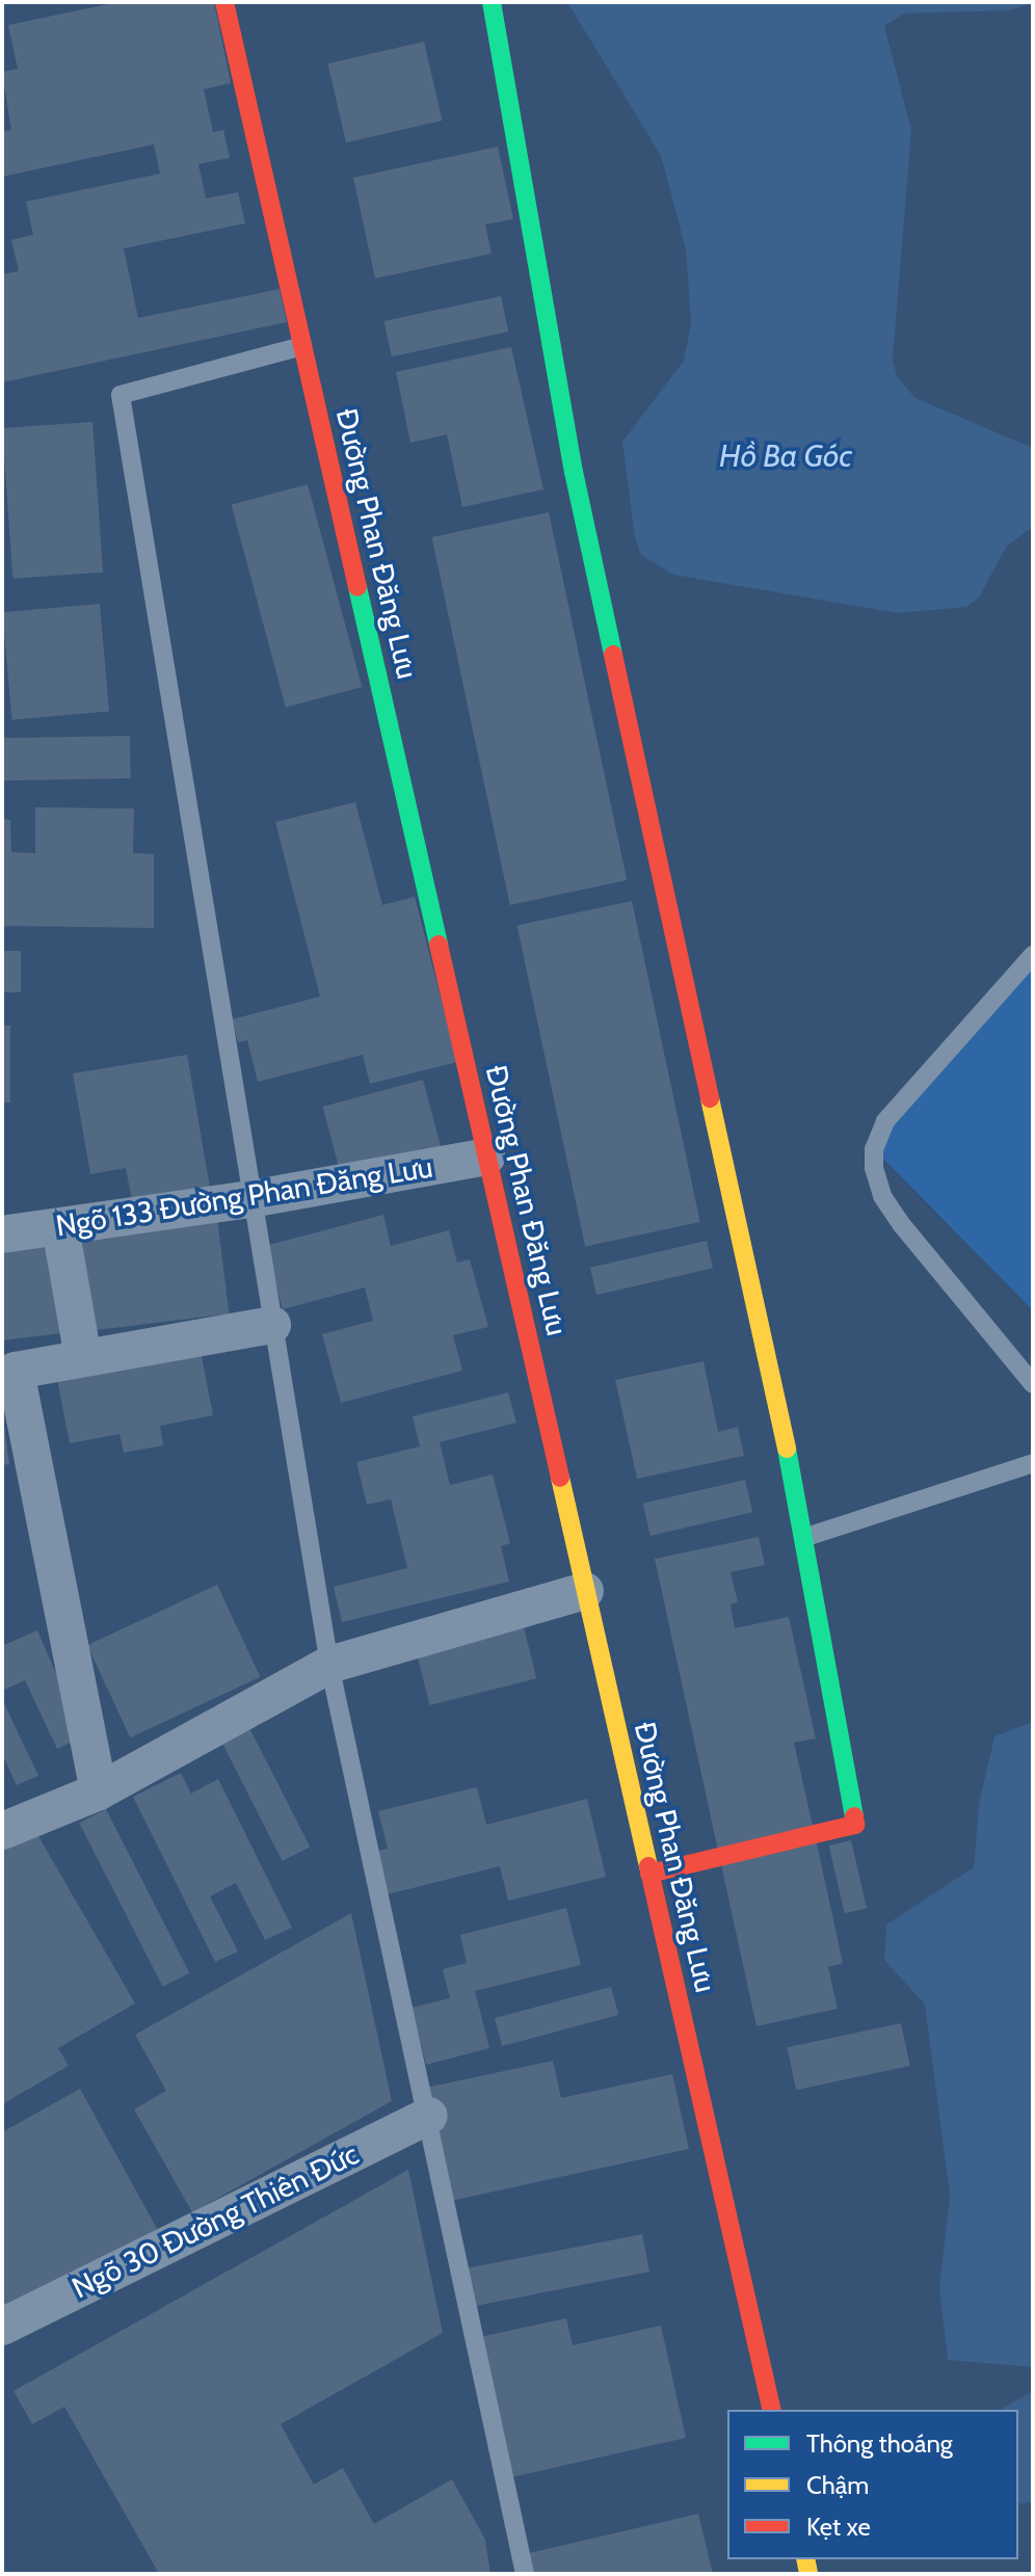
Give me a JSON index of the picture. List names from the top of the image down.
{
  "streets": {
    "main road": ["Đường Phan Đăng Lưu"],
    "street": ["Ngõ 133 Đường Phan Đăng Lưu", "Ngõ 30 Đường Thiên Đức"]
  },
  "crossings": [
    ["Đường Phan Đăng Lưu", "Ngõ 133 Đường Phan Đăng Lưu"]
  ],
  "water": ["Hồ Ba Góc"],
  "legend": ["Thông thoáng", "Chậm", "Kẹt xe"]
}
